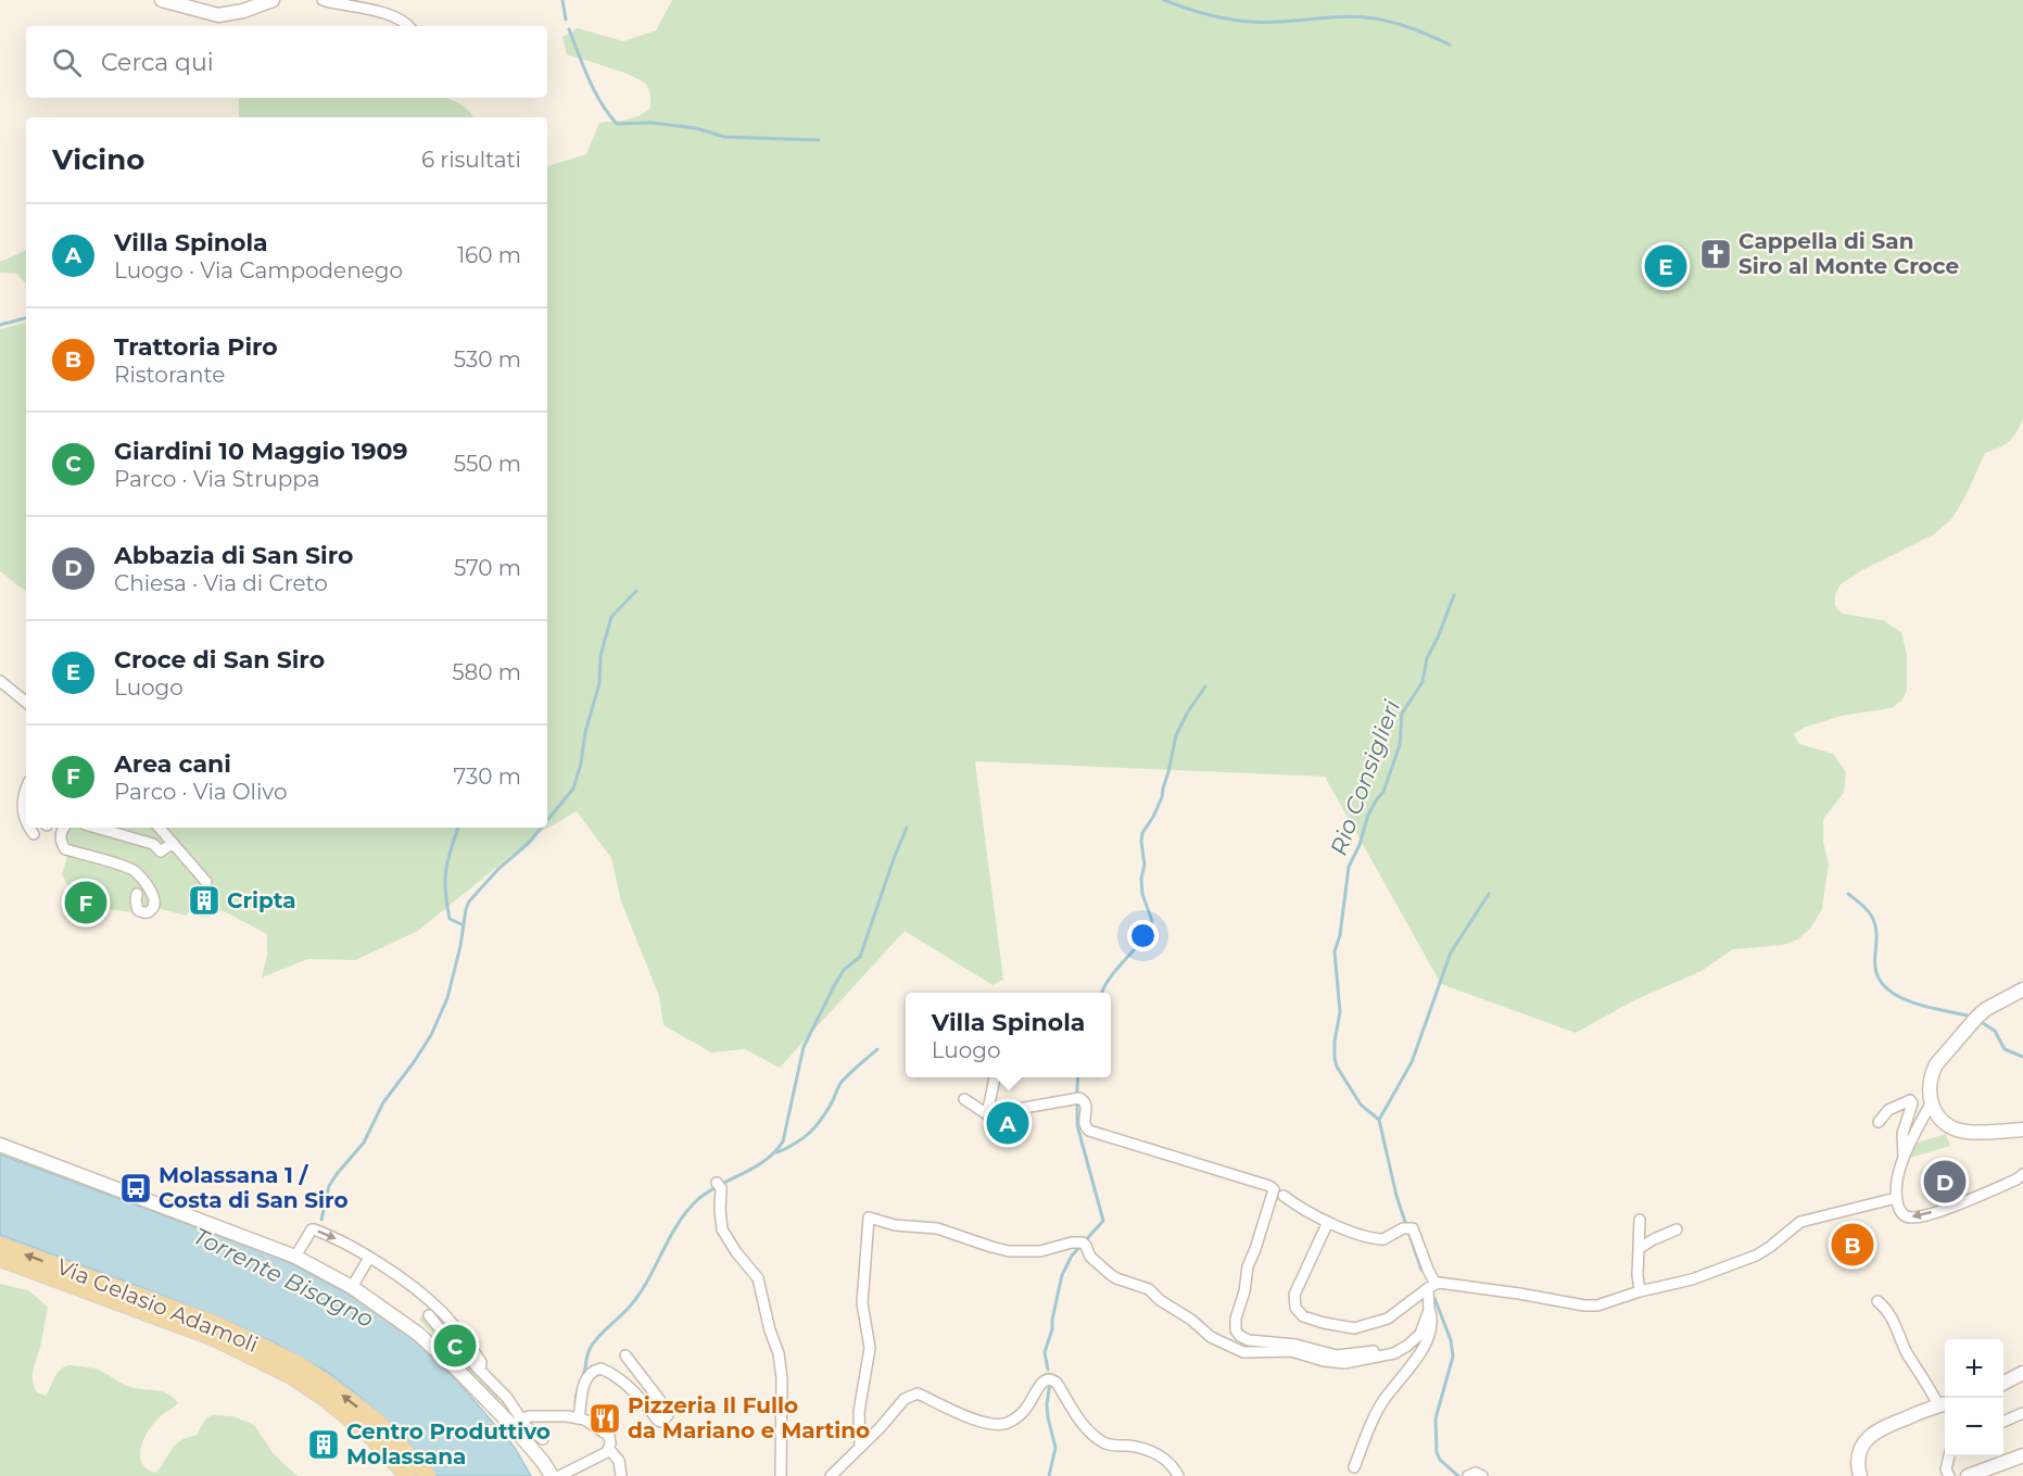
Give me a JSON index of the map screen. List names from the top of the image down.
{
  "streets": {
    "main road": ["Via Gelasio Adamoli"]
  },
  "water": ["Rio Consiglieri", "Torrente Bisagno"],
  "places": {
    "church": ["Cappella di San Siro al Monte Croce"],
    "building": ["Cripta", "Centro Produttivo Molassana"],
    "bus stop": ["Molassana 1 / Costa di San Siro"],
    "restaurant": ["Pizzeria Il Fullo da Mariano e Martino"]
  },
  "page": {
    "search": "Cerca qui",
    "heading": ["Vicino", "6 risultati"],
    "list": [
      {
        "mark": "A",
        "name": "Villa Spinola",
        "note": "Luogo · Via Campodenego",
        "value": "160 m"
      },
      {
        "mark": "B",
        "name": "Trattoria Piro",
        "note": "Ristorante",
        "value": "530 m"
      },
      {
        "mark": "C",
        "name": "Giardini 10 Maggio 1909",
        "note": "Parco · Via Struppa",
        "value": "550 m"
      },
      {
        "mark": "D",
        "name": "Abbazia di San Siro",
        "note": "Chiesa · Via di Creto",
        "value": "570 m"
      },
      {
        "mark": "E",
        "name": "Croce di San Siro",
        "note": "Luogo",
        "value": "580 m"
      },
      {
        "mark": "F",
        "name": "Area cani",
        "note": "Parco · Via Olivo",
        "value": "730 m"
      }
    ],
    "pins": [
      "E",
      "F",
      "A",
      "D",
      "B",
      "C"
    ],
    "popup": ["Villa Spinola", "Luogo"],
    "map_buttons": ["+", "−"]
  }
}
